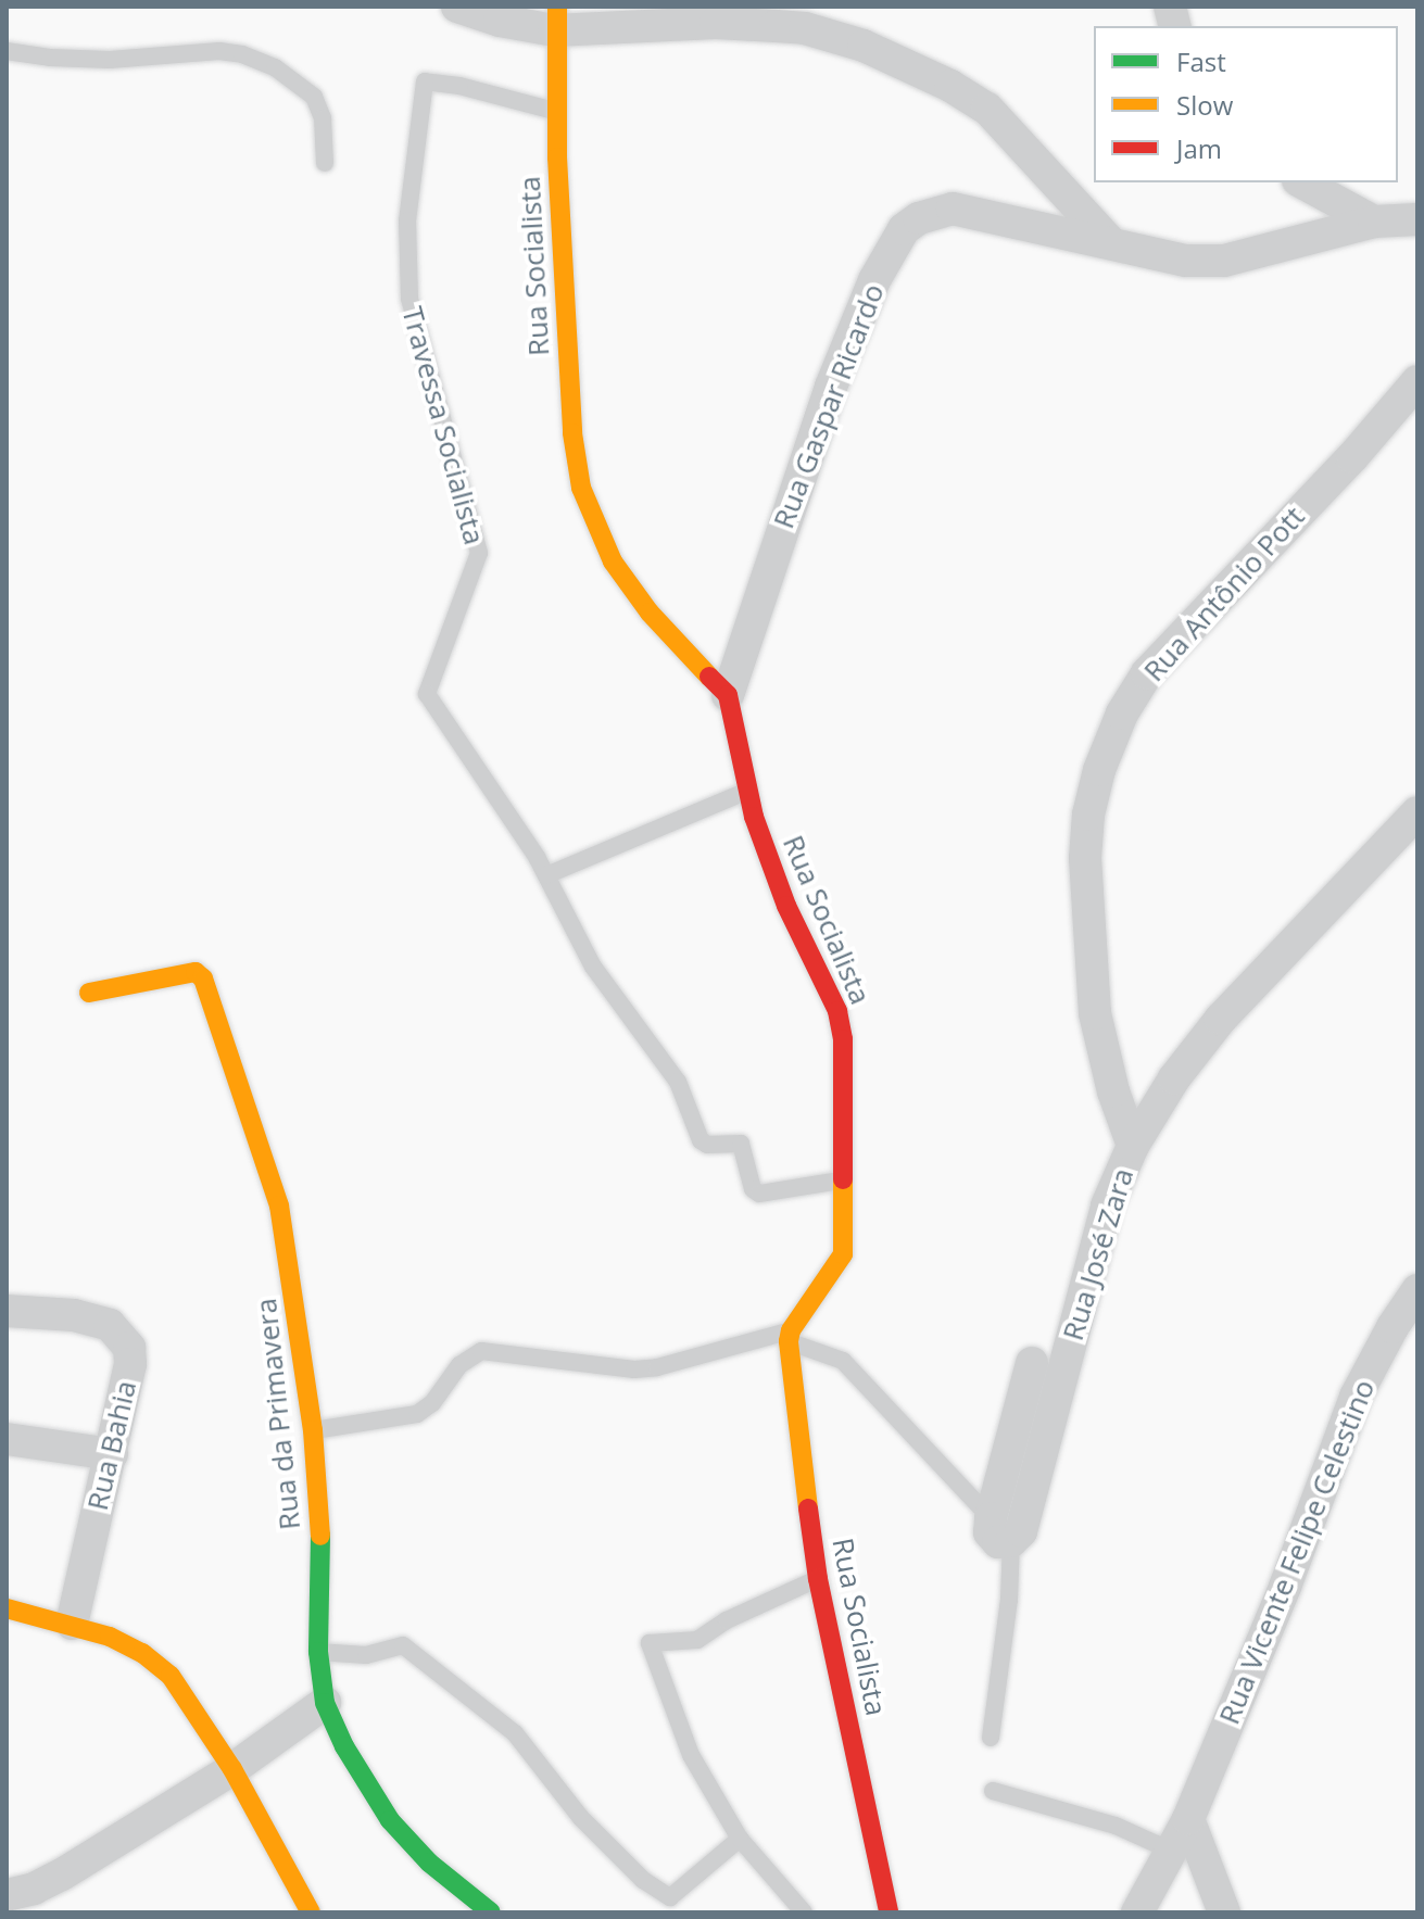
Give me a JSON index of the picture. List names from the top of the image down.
{
  "streets": {
    "street": [
      "Rua Socialista",
      "Rua Gaspar Ricardo",
      "Rua Antônio Pott",
      "Rua José Zara",
      "Rua da Primavera",
      "Rua Bahia",
      "Rua Vicente Felipe Celestino"
    ],
    "lane": ["Travessa Socialista"]
  },
  "crossings": [
    ["Rua Socialista", "Rua Gaspar Ricardo"],
    ["Rua Socialista", "Travessa Socialista"],
    ["Rua Antônio Pott", "Rua José Zara"]
  ],
  "legend": ["Fast", "Slow", "Jam"]
}
